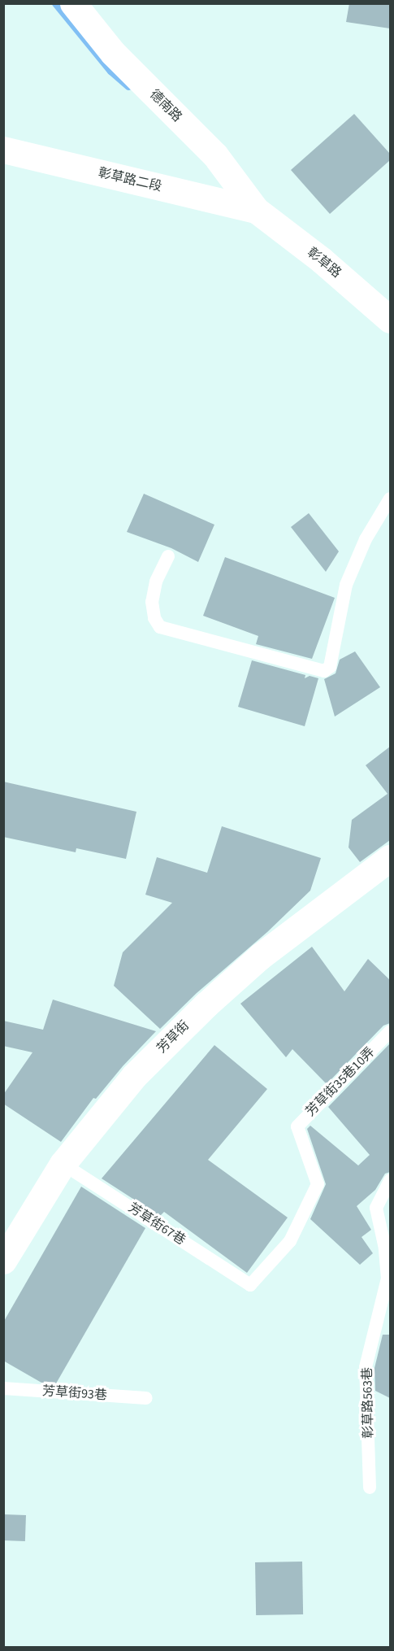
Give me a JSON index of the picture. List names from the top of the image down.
{
  "streets": {
    "street": [
      "德南路",
      "彰草路二段",
      "彰草路",
      "芳草街"
    ],
    "lane": [
      "芳草街35巷10弄",
      "芳草街67巷",
      "芳草街93巷",
      "彰草路563巷"
    ]
  },
  "crossings": [
    ["德南路", "彰草路二段"],
    ["德南路", "彰草路"],
    ["彰草路二段", "彰草路"],
    ["芳草街", "芳草街67巷"],
    ["芳草街35巷10弄", "芳草街67巷"]
  ]
}
